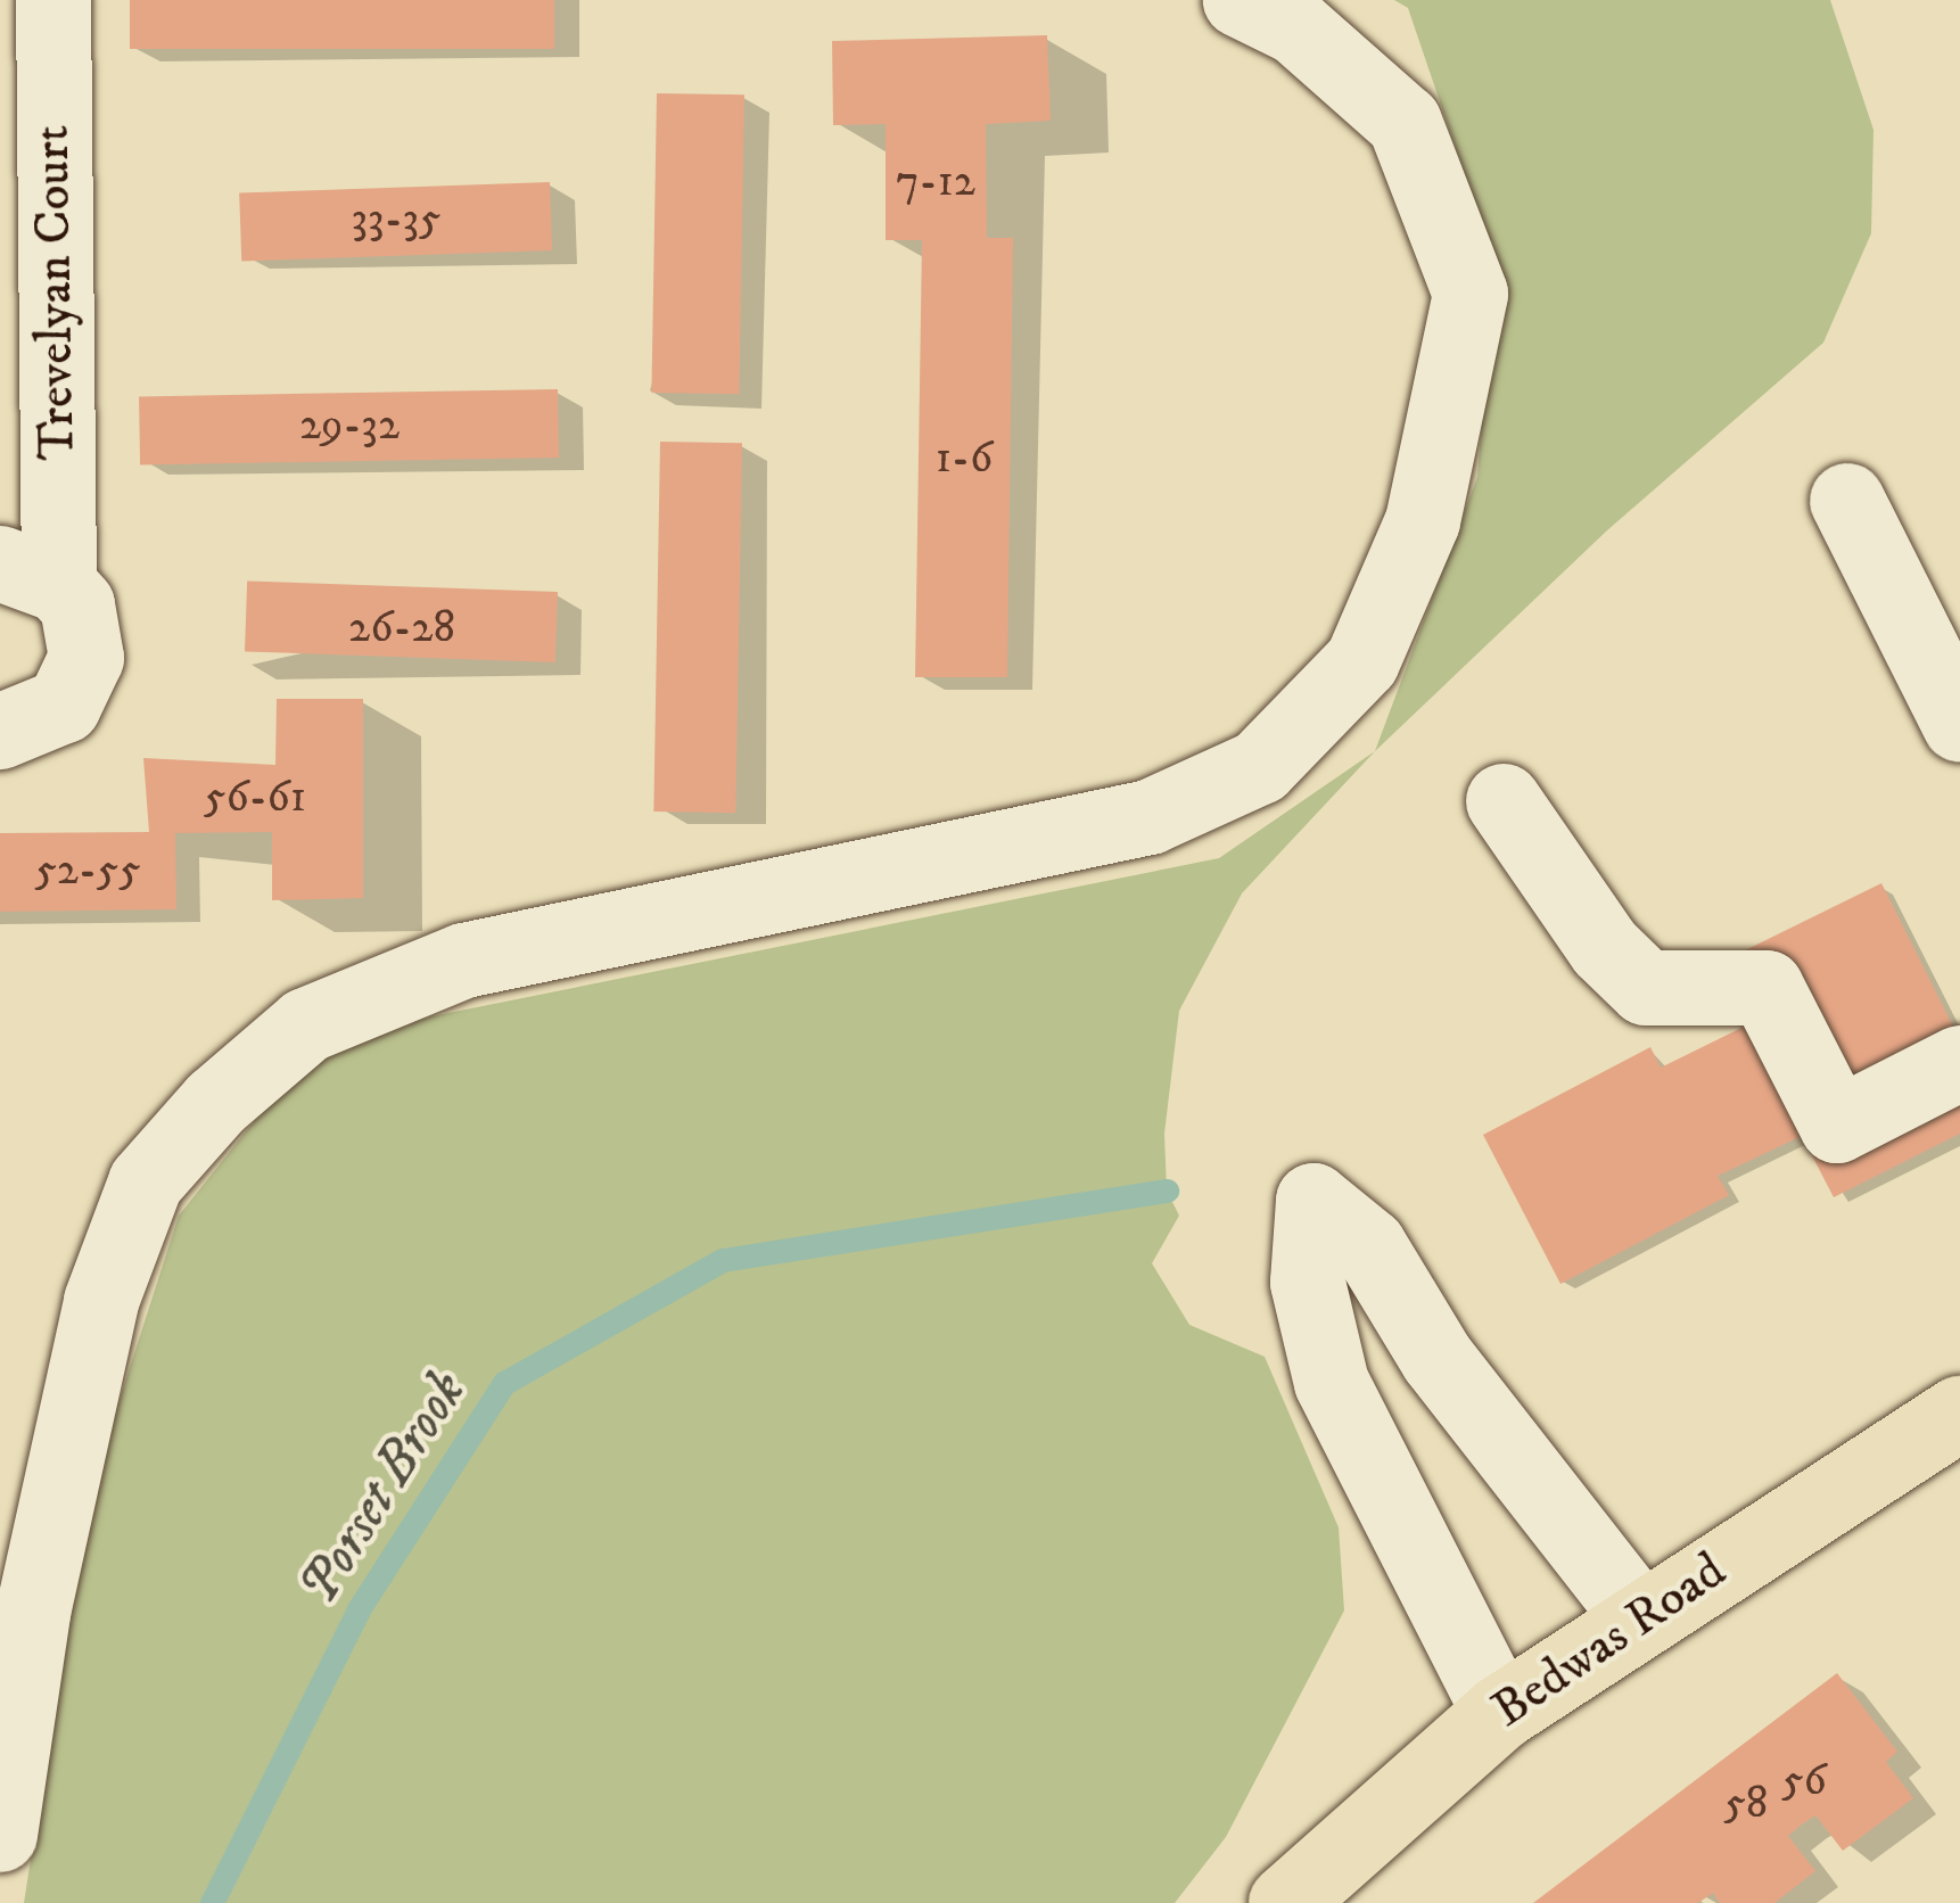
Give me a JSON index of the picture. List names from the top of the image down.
{
  "streets": {
    "main road": ["Bedwas Road"],
    "street": ["Trevelyan Court"]
  },
  "water": ["Porset Brook"],
  "house_numbers": [
    "7-12",
    "33-35",
    "29-32",
    "1-6",
    "26-28",
    "56-61",
    "52-55",
    "56",
    "58"
  ]
}
